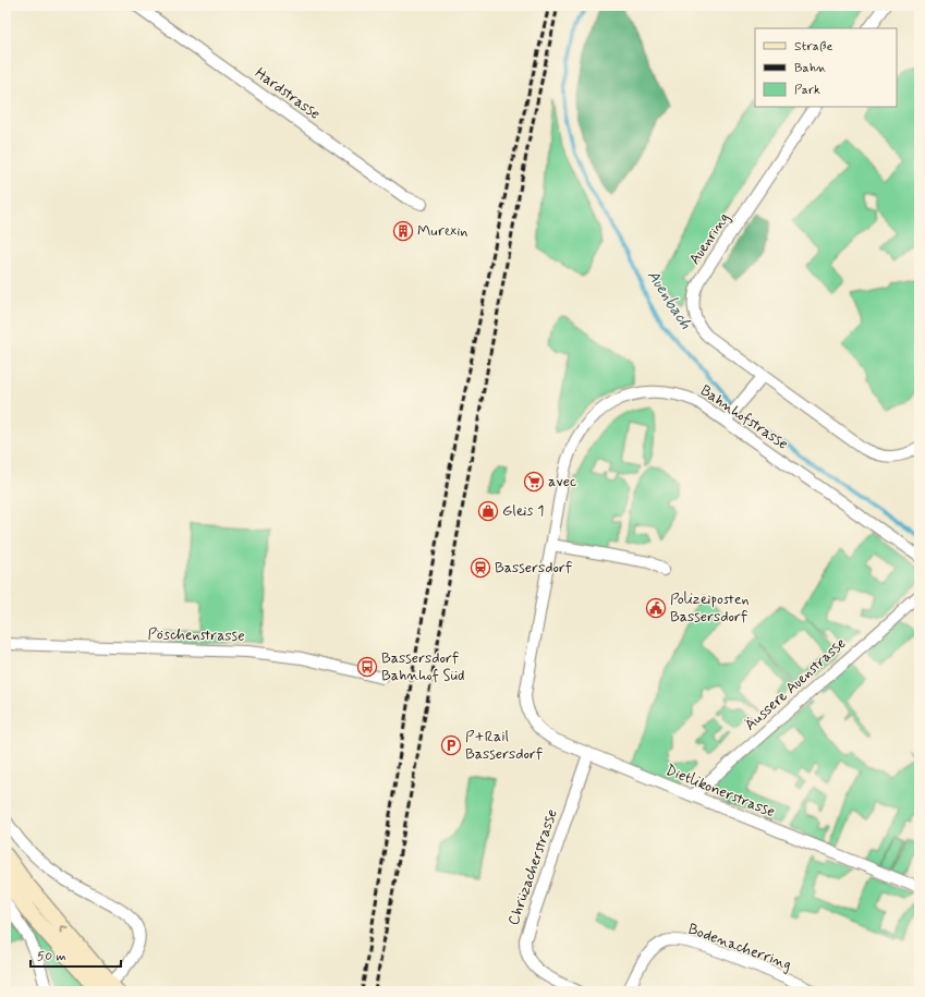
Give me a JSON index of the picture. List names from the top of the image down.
{
  "streets": {
    "street": [
      "Hardstrasse",
      "Auenring",
      "Bahnhofstrasse",
      "Pöschenstrasse",
      "Äussere Auenstrasse",
      "Dietlikonerstrasse",
      "Chrüzacherstrasse",
      "Bodenacherring"
    ]
  },
  "crossings": [
    ["Bahnhofstrasse", "Dietlikonerstrasse"],
    ["Äussere Auenstrasse", "Dietlikonerstrasse"],
    ["Dietlikonerstrasse", "Chrüzacherstrasse"]
  ],
  "water": ["Auenbach"],
  "places": {
    "building": ["Murexin"],
    "supermarket": ["avec"],
    "shop": ["Gleis 1"],
    "station": ["Bassersdorf"],
    "public building": ["Polizeiposten Bassersdorf"],
    "bus stop": ["Bassersdorf Bahnhof Süd"],
    "parking": ["P+Rail Bassersdorf"]
  },
  "legend": ["Straße", "Bahn", "Park"],
  "scale_bar": "50 m"
}
